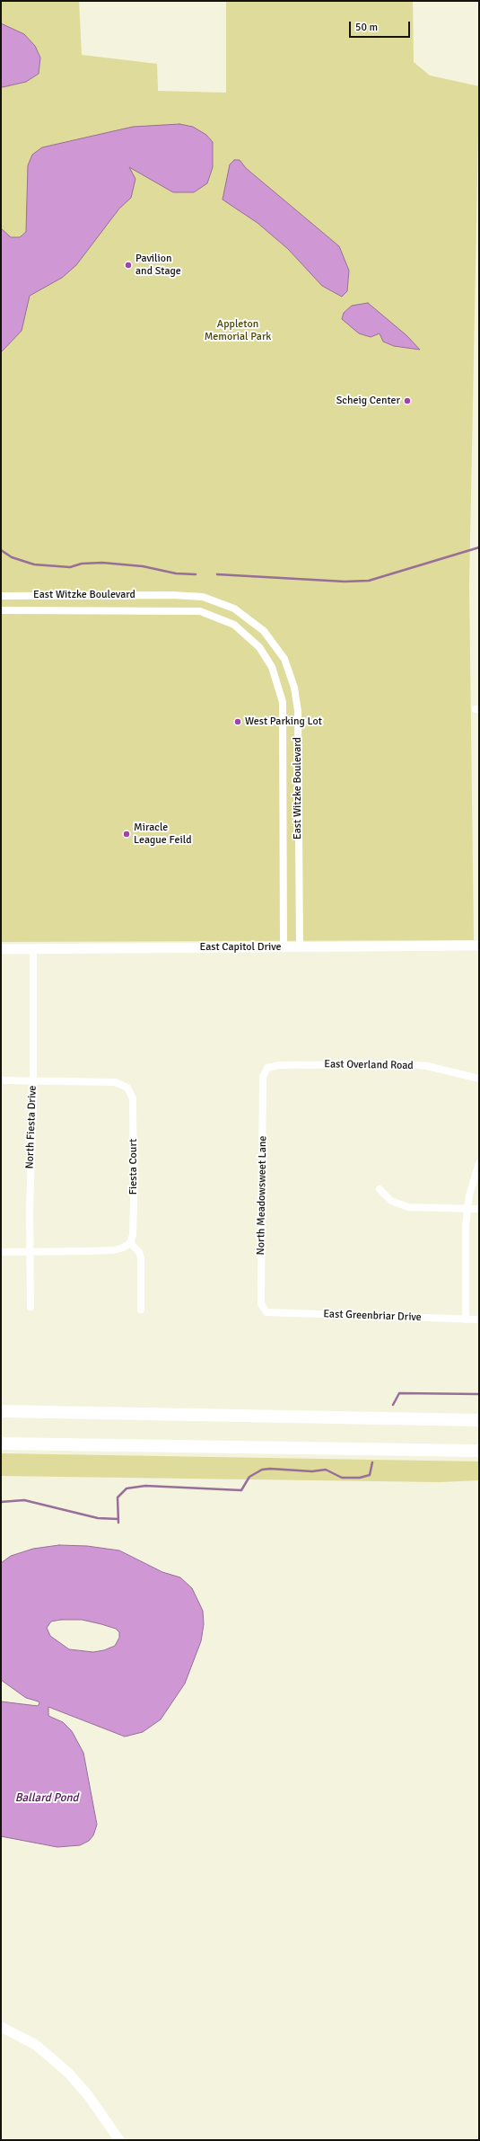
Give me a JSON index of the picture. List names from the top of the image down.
{
  "streets": {
    "street": [
      "East Witzke Boulevard",
      "East Capitol Drive",
      "East Overland Road",
      "North Fiesta Drive",
      "Fiesta Court",
      "North Meadowsweet Lane",
      "East Greenbriar Drive"
    ]
  },
  "crossings": [
    ["East Witzke Boulevard", "East Capitol Drive"],
    ["East Capitol Drive", "North Fiesta Drive"],
    ["East Overland Road", "North Meadowsweet Lane"],
    ["North Fiesta Drive", "Fiesta Court"],
    ["North Meadowsweet Lane", "East Greenbriar Drive"]
  ],
  "water": ["Ballard Pond"],
  "parks": ["Appleton Memorial Park"],
  "places": [
    "Pavilion and Stage",
    "Scheig Center",
    "West Parking Lot",
    "Miracle League Feild"
  ],
  "scale_bar": "50 m"
}
